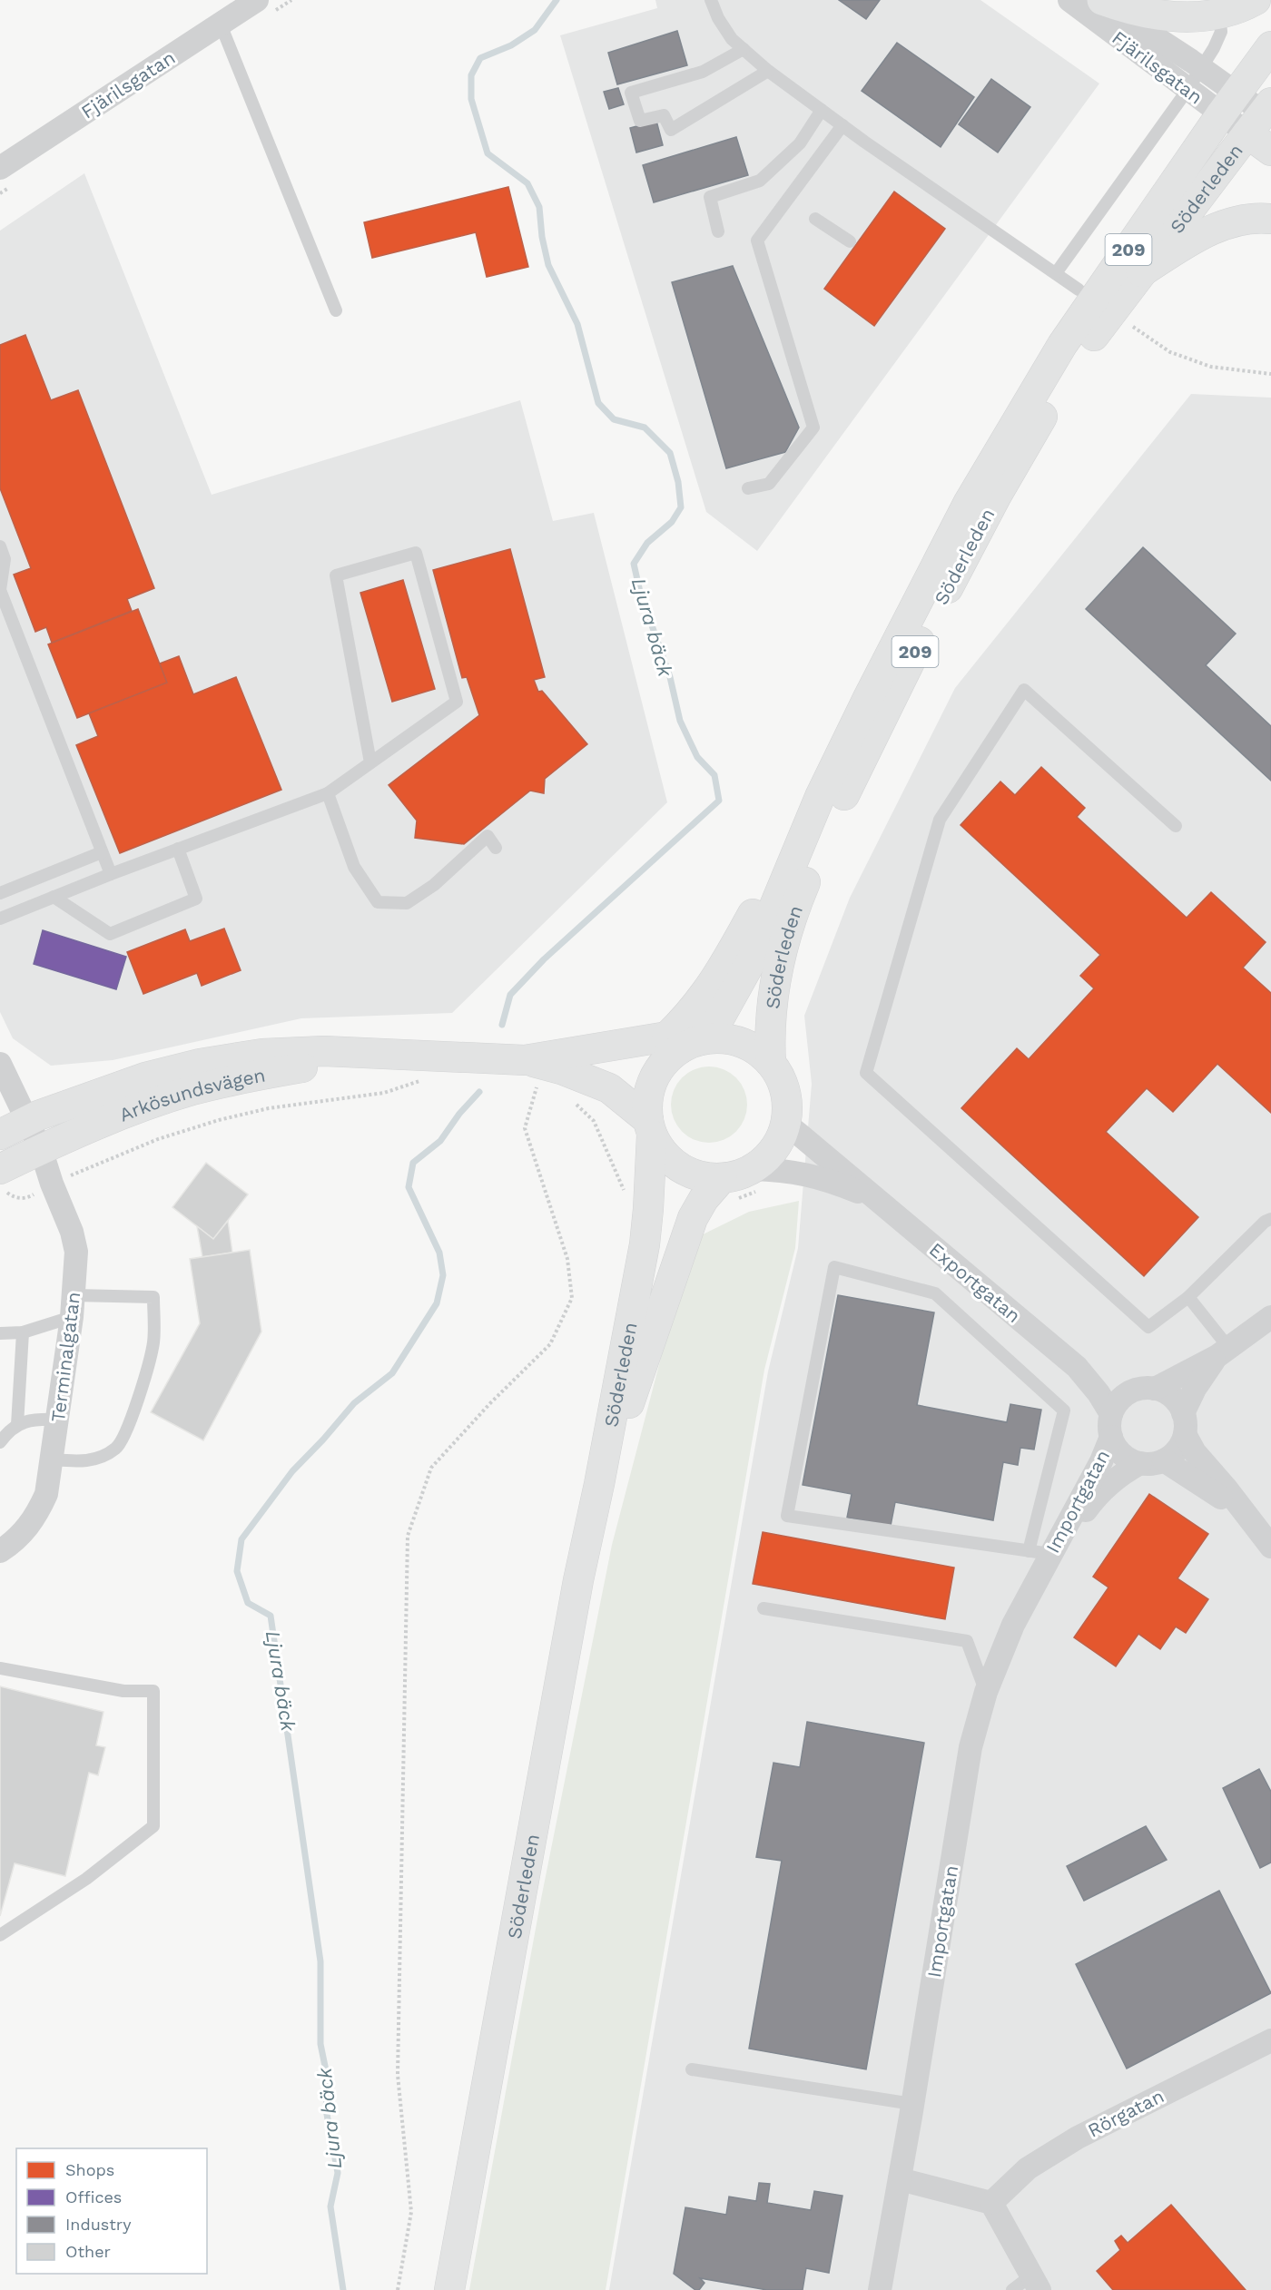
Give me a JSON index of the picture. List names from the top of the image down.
{
  "streets": {
    "main road": ["Söderleden", "209", "Arkösundsvägen"],
    "street": [
      "Fjärilsgatan",
      "Exportgatan",
      "Terminalgatan",
      "Importgatan",
      "Rörgatan"
    ]
  },
  "crossings": [
    ["Fjärilsgatan", "Söderleden"],
    ["Söderleden", "Arkösundsvägen"],
    ["Arkösundsvägen", "Terminalgatan"],
    ["Exportgatan", "Importgatan"]
  ],
  "water": ["Ljura bäck"],
  "legend": [
    "Shops",
    "Offices",
    "Industry",
    "Other"
  ]
}
